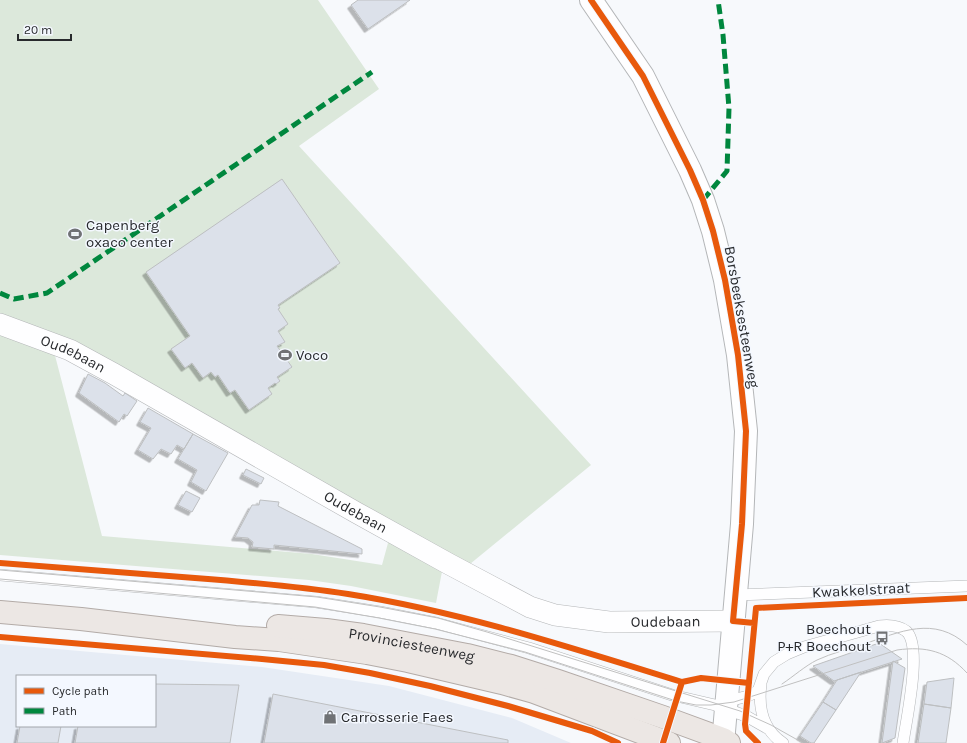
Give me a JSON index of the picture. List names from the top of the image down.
{
  "streets": {
    "main road": ["Provinciesteenweg"],
    "street": ["Borsbeeksesteenweg", "Oudebaan"],
    "cycle path": ["Kwakkelstraat"]
  },
  "crossings": [
    ["Borsbeeksesteenweg", "Oudebaan"],
    ["Borsbeeksesteenweg", "Provinciesteenweg"]
  ],
  "places": {
    "sports": ["Capenberg oxaco center", "Voco"],
    "bus stop": ["Boechout P+R Boechout"],
    "shop": ["Carrosserie Faes"]
  },
  "legend": ["Cycle path", "Path"],
  "scale_bar": "20 m"
}
